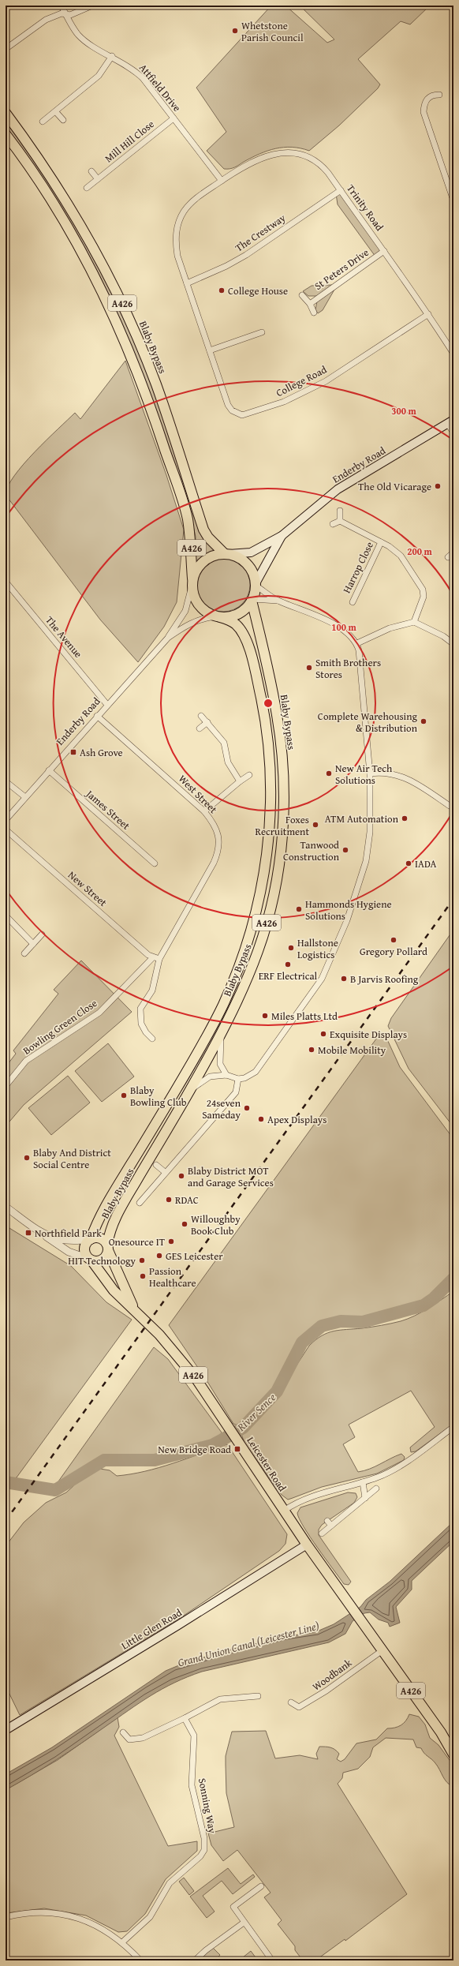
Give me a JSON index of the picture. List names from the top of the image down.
{
  "streets": {
    "main road": [
      "A426",
      "Blaby Bypass",
      "Enderby Road",
      "Leicester Road",
      "Little Glen Road"
    ],
    "street": [
      "Attfield Drive",
      "Mill Hill Close",
      "Trinity Road",
      "The Crestway",
      "St Peters Drive",
      "College Road",
      "Harrop Close",
      "The Avenue",
      "West Street",
      "James Street",
      "New Street",
      "Bowling Green Close",
      "Woodbank",
      "Sonning Way"
    ]
  },
  "crossings": [
    ["Attfield Drive", "Mill Hill Close"],
    ["Attfield Drive", "Trinity Road"],
    ["Attfield Drive", "College Road"],
    ["Trinity Road", "The Crestway"],
    ["Trinity Road", "St Peters Drive"],
    ["Trinity Road", "College Road"],
    ["The Crestway", "College Road"],
    ["A426", "Blaby Bypass"],
    ["A426", "Enderby Road"],
    ["A426", "Leicester Road"],
    ["A426", "Woodbank"],
    ["Blaby Bypass", "Enderby Road"],
    ["Blaby Bypass", "Leicester Road"],
    ["Enderby Road", "The Avenue"],
    ["Enderby Road", "West Street"],
    ["Enderby Road", "James Street"],
    ["West Street", "New Street"],
    ["West Street", "Bowling Green Close"],
    ["New Street", "Bowling Green Close"],
    ["Leicester Road", "Little Glen Road"],
    ["Leicester Road", "Woodbank"]
  ],
  "water": ["River Sence", "Grand Union Canal (Leicester Line)"],
  "places": {
    "other": [
      "Whetstone Parish Council",
      "College House",
      "The Old Vicarage",
      "Smith Brothers Stores",
      "Complete Warehousing & Distribution",
      "New Air Tech Solutions",
      "ATM Automation",
      "Foxes Recruitment",
      "Tanwood Construction",
      "IADA",
      "Hammonds Hygiene Solutions",
      "Gregory Pollard",
      "Hallstone Logistics",
      "ERF Electrical",
      "B Jarvis Roofing",
      "Miles Platts Ltd",
      "Exquisite Displays",
      "Mobile Mobility",
      "Blaby Bowling Club",
      "24seven Sameday",
      "Apex Displays",
      "Blaby And District Social Centre",
      "Blaby District MOT and Garage Services",
      "RDAC",
      "Willoughby Book Club",
      "Onesource IT",
      "GES Leicester",
      "HIT Technology",
      "Passion Healthcare"
    ],
    "transit": ["Ash Grove", "Northfield Park", "New Bridge Road"]
  },
  "rings": ["300 m", "200 m", "100 m"]
}
